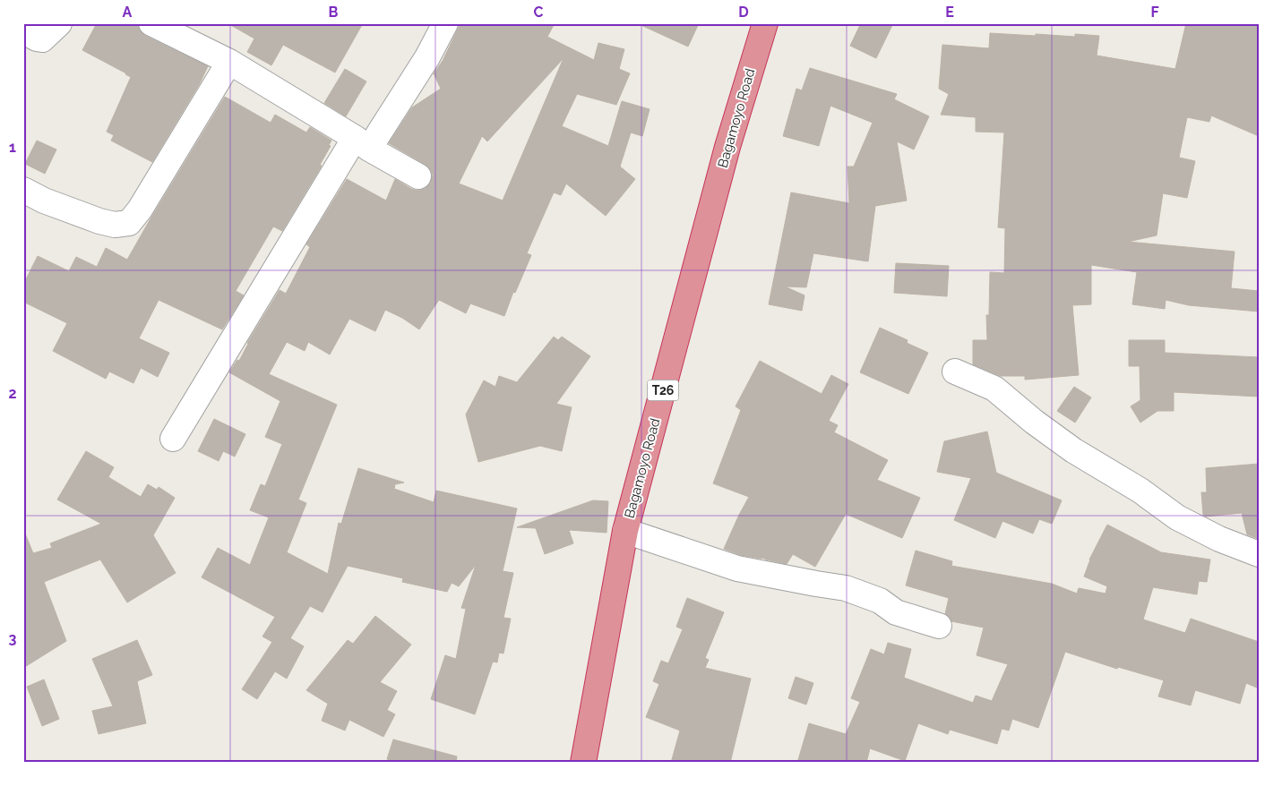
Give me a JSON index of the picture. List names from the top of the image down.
{
  "streets": {
    "highway": ["Bagamoyo Road", "T26"]
  },
  "grid": {
    "columns": [
      "A",
      "B",
      "C",
      "D",
      "E",
      "F"
    ],
    "rows": ["1", "2", "3"]
  }
}
